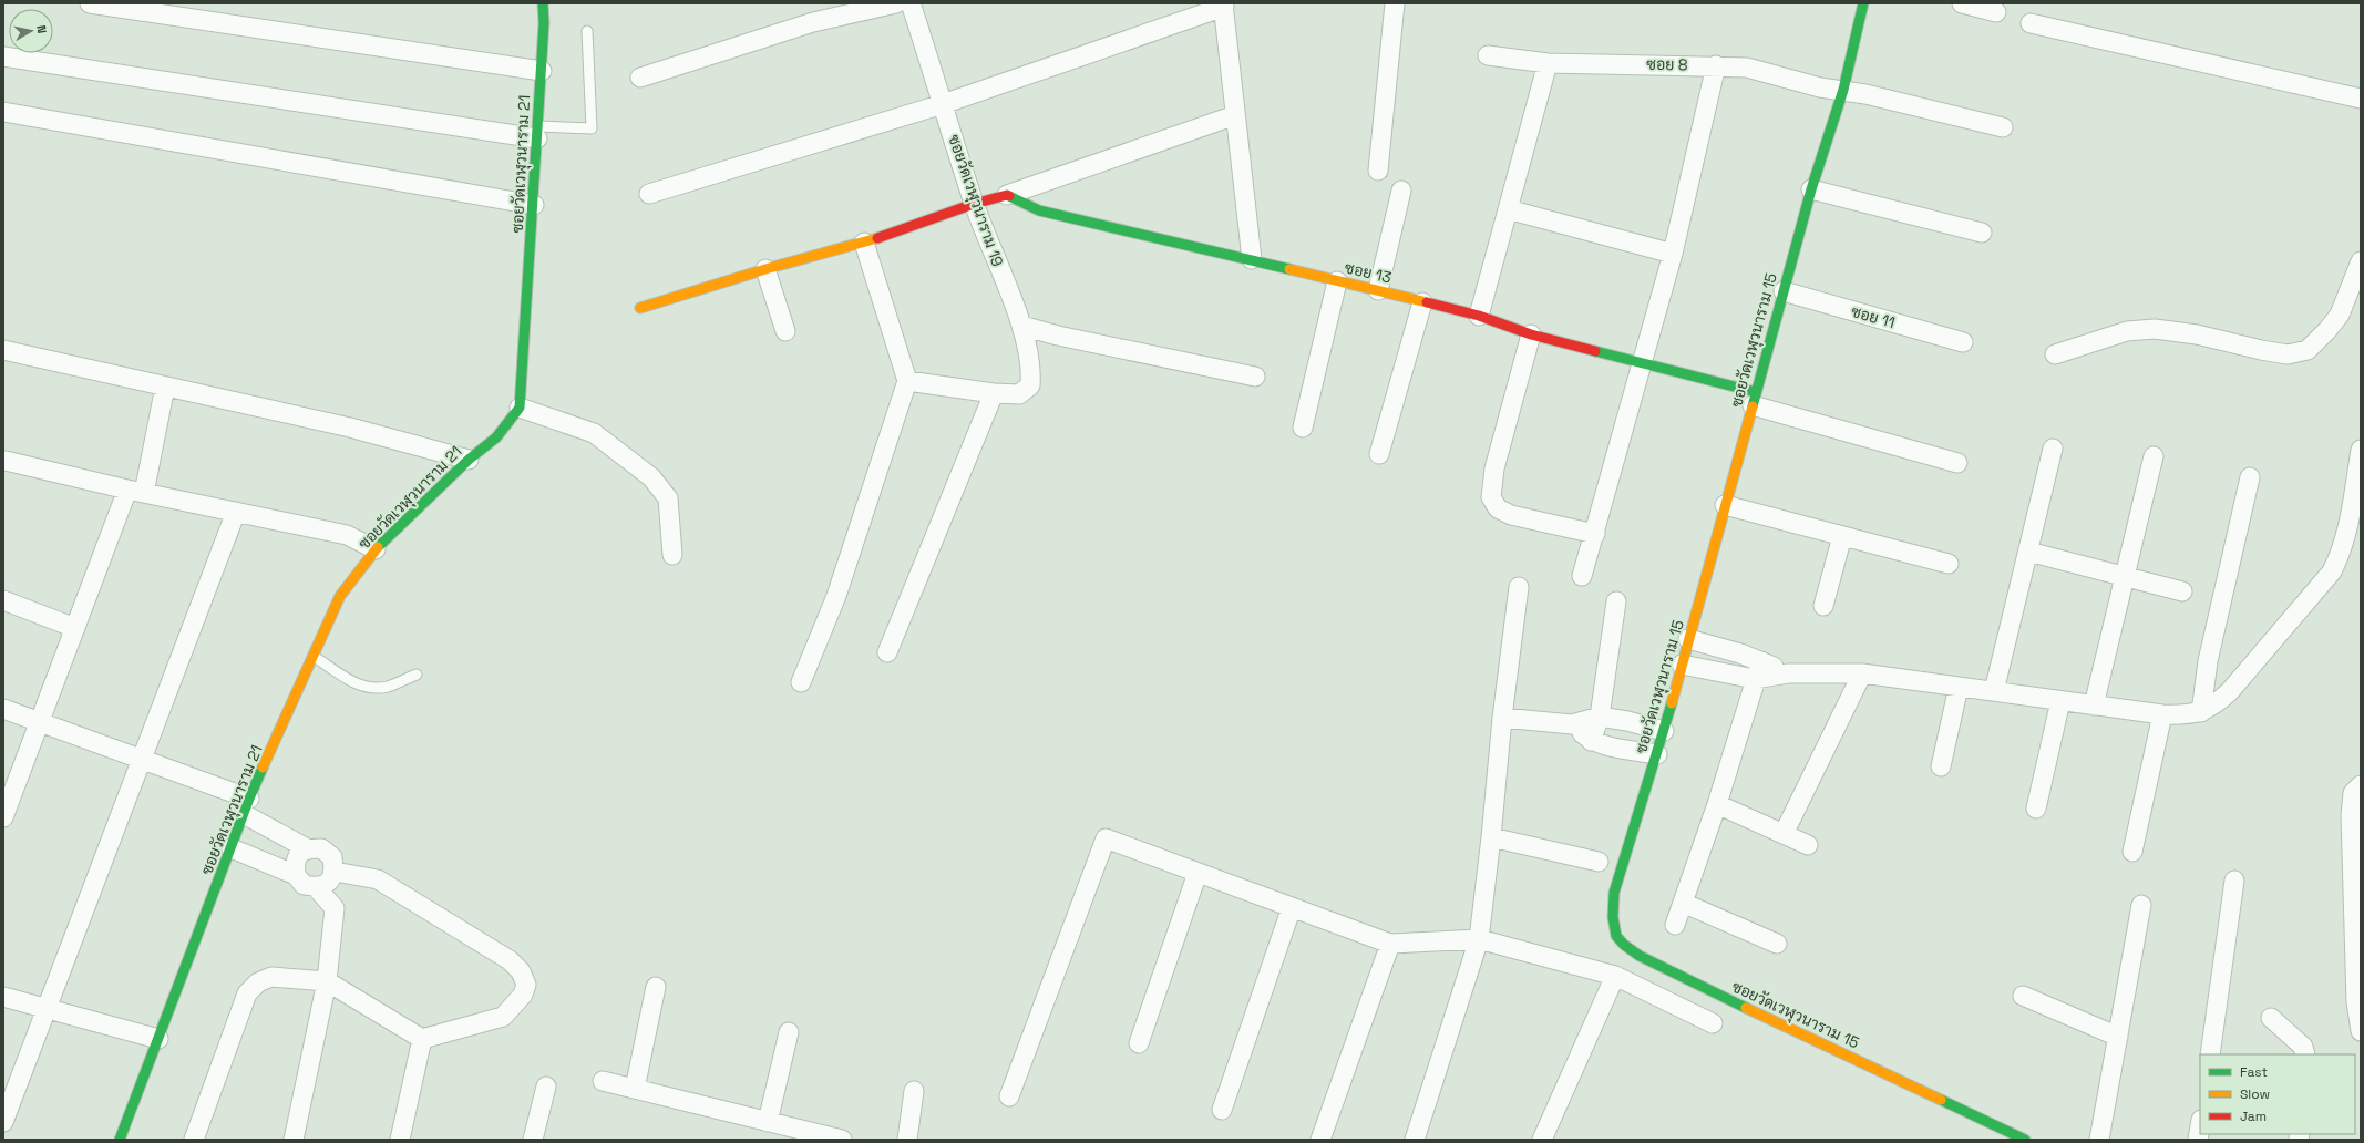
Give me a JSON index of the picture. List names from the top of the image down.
{
  "streets": {
    "street": [
      "ซอย 8",
      "ซอยวัดเวฬุวนาราม 21",
      "ซอยวัดเวฬุวนาราม 19",
      "ซอย 13",
      "ซอย 11",
      "ซอยวัดเวฬุวนาราม 15"
    ]
  },
  "crossings": [
    ["ซอย 8", "ซอยวัดเวฬุวนาราม 15"],
    ["ซอย 13", "ซอยวัดเวฬุวนาราม 15"],
    ["ซอย 11", "ซอยวัดเวฬุวนาราม 15"]
  ],
  "legend": ["Fast", "Slow", "Jam"],
  "north": "right"
}
